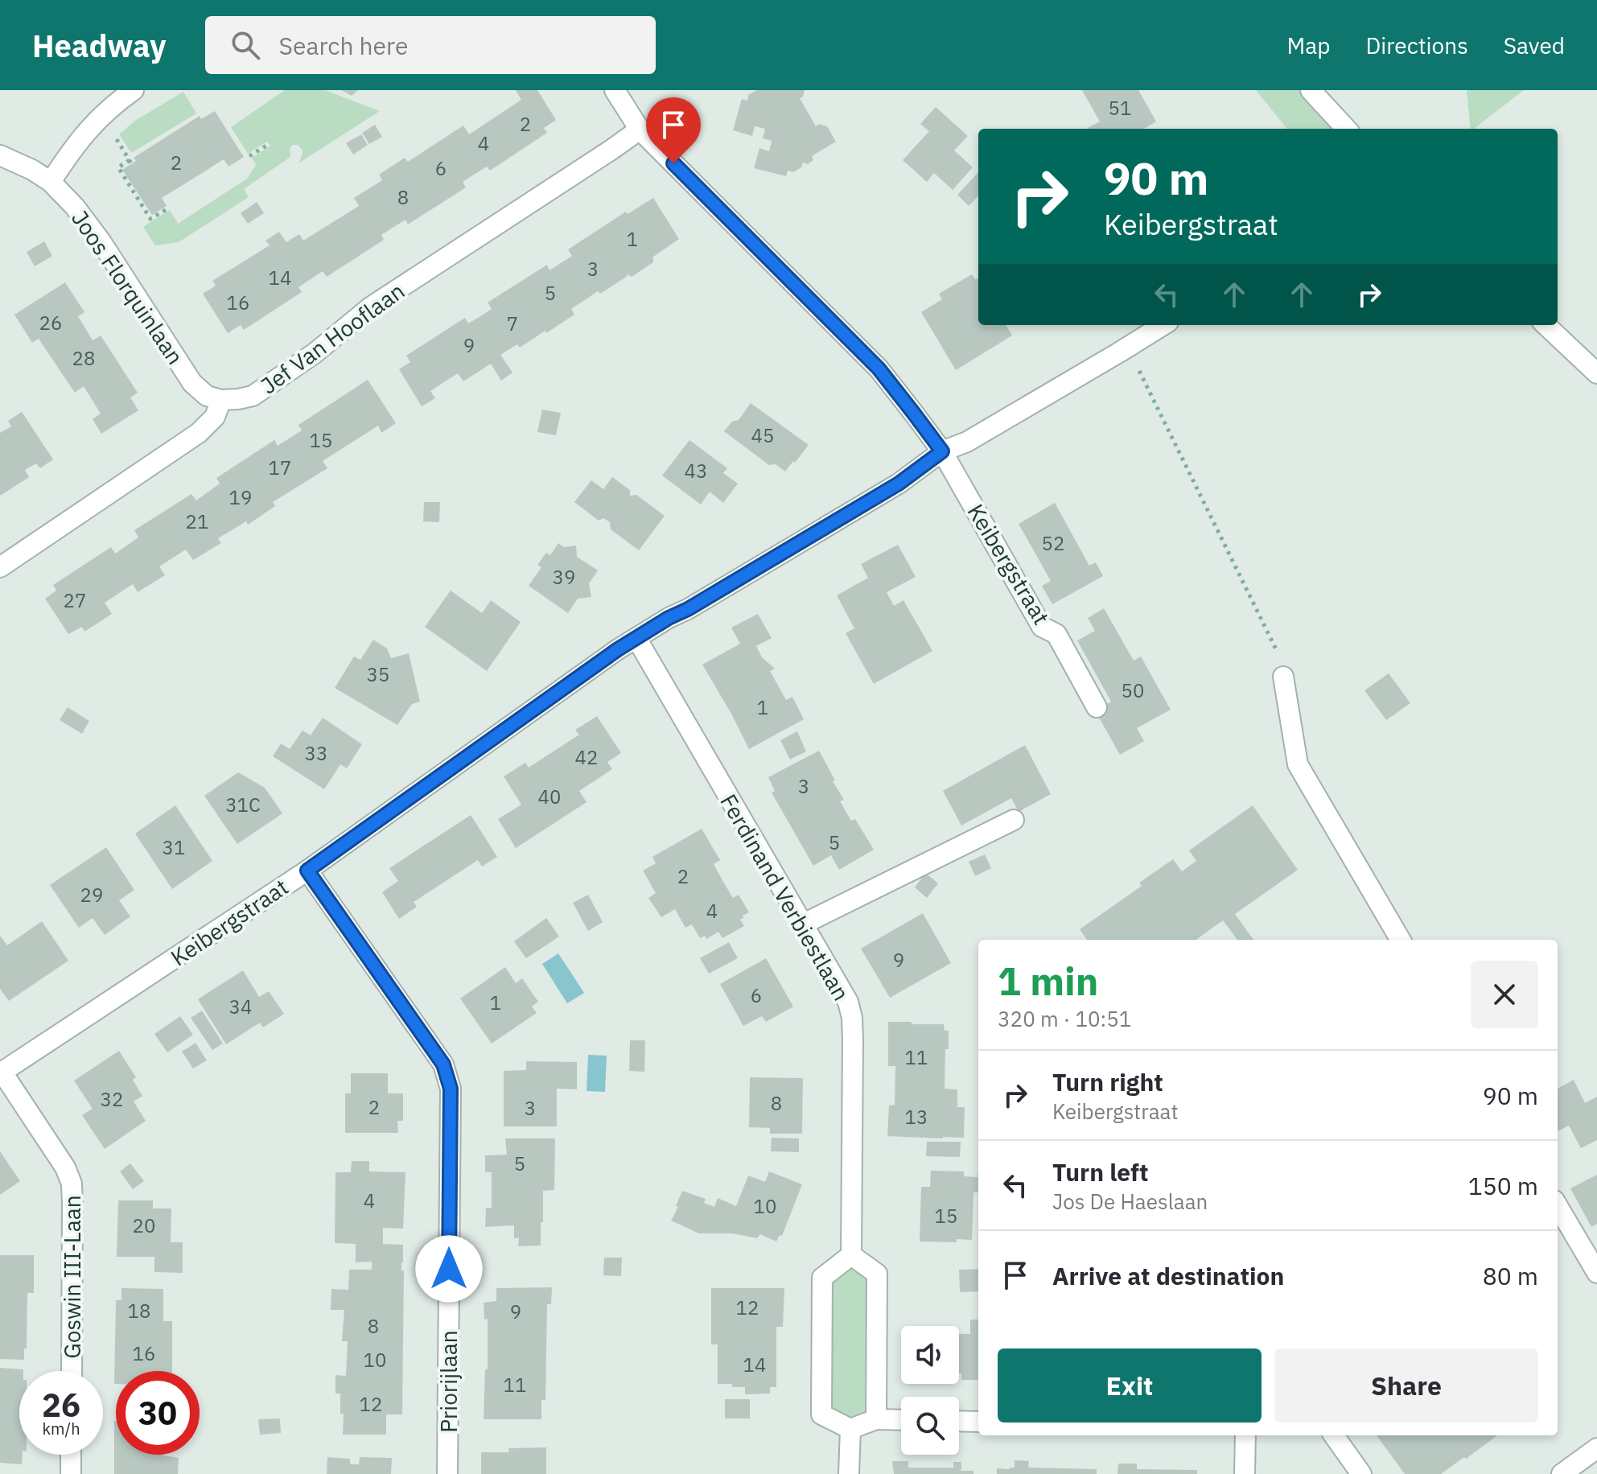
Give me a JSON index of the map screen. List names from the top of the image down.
{
  "streets": {
    "street": [
      "Joos Florquinlaan",
      "Jef Van Hooflaan",
      "Keibergstraat",
      "Ferdinand Verbiestlaan",
      "Goswin III-Laan",
      "Priorijlaan"
    ]
  },
  "crossings": [
    ["Joos Florquinlaan", "Jef Van Hooflaan"],
    ["Keibergstraat", "Ferdinand Verbiestlaan"],
    ["Keibergstraat", "Goswin III-Laan"],
    ["Keibergstraat", "Priorijlaan"]
  ],
  "house_numbers": [
    "51",
    "2",
    "4",
    "2",
    "6",
    "8",
    "1",
    "3",
    "14",
    "5",
    "16",
    "26",
    "7",
    "9",
    "28",
    "45",
    "15",
    "17",
    "43",
    "19",
    "21",
    "52",
    "39",
    "27",
    "35",
    "50",
    "1",
    "33",
    "42",
    "3",
    "40",
    "31C",
    "5",
    "31",
    "2",
    "29",
    "4",
    "9",
    "6",
    "1",
    "34",
    "11",
    "32",
    "8",
    "2",
    "3",
    "13",
    "5",
    "4",
    "10",
    "15",
    "20",
    "12",
    "18",
    "9",
    "8",
    "16",
    "10",
    "14",
    "11",
    "12"
  ],
  "page": {
    "header": "Headway",
    "search": "Search here",
    "nav": ["Map", "Directions", "Saved"],
    "turn": ["90 m", "Keibergstraat"],
    "heading": ["1 min", "320 m · 10:51"],
    "list": [
      {
        "name": "Turn right",
        "note": "Keibergstraat",
        "value": "90 m"
      },
      {
        "name": "Turn left",
        "note": "Jos De Haeslaan",
        "value": "150 m"
      },
      {
        "name": "Arrive at destination",
        "value": "80 m"
      }
    ],
    "buttons": ["Exit", "Share"],
    "speed": "26 km/h",
    "limit": "30"
  }
}
